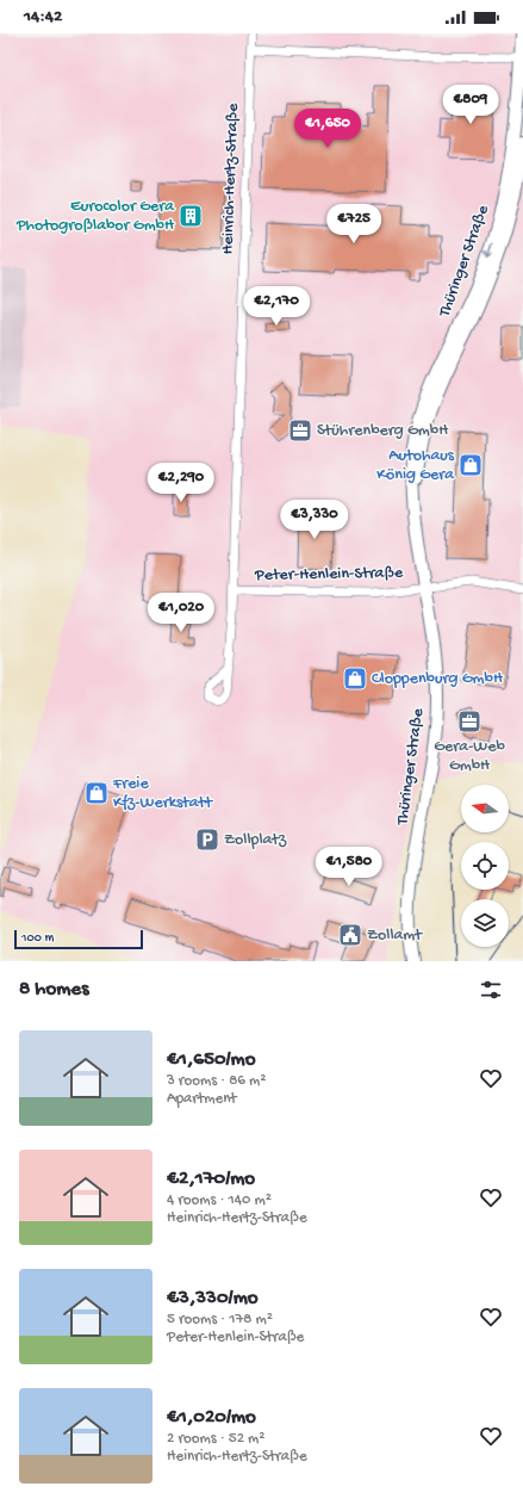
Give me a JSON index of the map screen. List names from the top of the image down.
{
  "streets": {
    "main road": ["Thüringer Straße"],
    "street": ["Heinrich-Hertz-Straße", "Peter-Henlein-Straße"]
  },
  "crossings": [
    ["Heinrich-Hertz-Straße", "Peter-Henlein-Straße"],
    ["Thüringer Straße", "Peter-Henlein-Straße"]
  ],
  "places": {
    "building": ["Eurocolor Gera Photogroßlabor GmbH"],
    "office": ["Stührenberg GmbH", "Gera-Web GmbH"],
    "shop": ["Autohaus König Gera", "Cloppenburg GmbH", "Freie Kfz-Werkstatt"],
    "parking": ["Zollplatz"],
    "public building": ["Zollamt"]
  },
  "scale_bar": "100 m",
  "north": "left",
  "page": {
    "status": "14:42",
    "price": [
      "€809",
      "€1,650",
      "€725",
      "€2,170",
      "€2,290",
      "€3,330",
      "€1,020",
      "€1,580"
    ],
    "scale": "100 m",
    "heading": "8 homes",
    "list": [
      {
        "name": "€1,650/mo",
        "note": "3 rooms · 86 m² · Apartment"
      },
      {
        "name": "€2,170/mo",
        "note": "4 rooms · 140 m² · Heinrich-Hertz-Straße"
      },
      {
        "name": "€3,330/mo",
        "note": "5 rooms · 178 m² · Peter-Henlein-Straße"
      },
      {
        "name": "€1,020/mo",
        "note": "2 rooms · 52 m² · Heinrich-Hertz-Straße"
      }
    ]
  }
}
